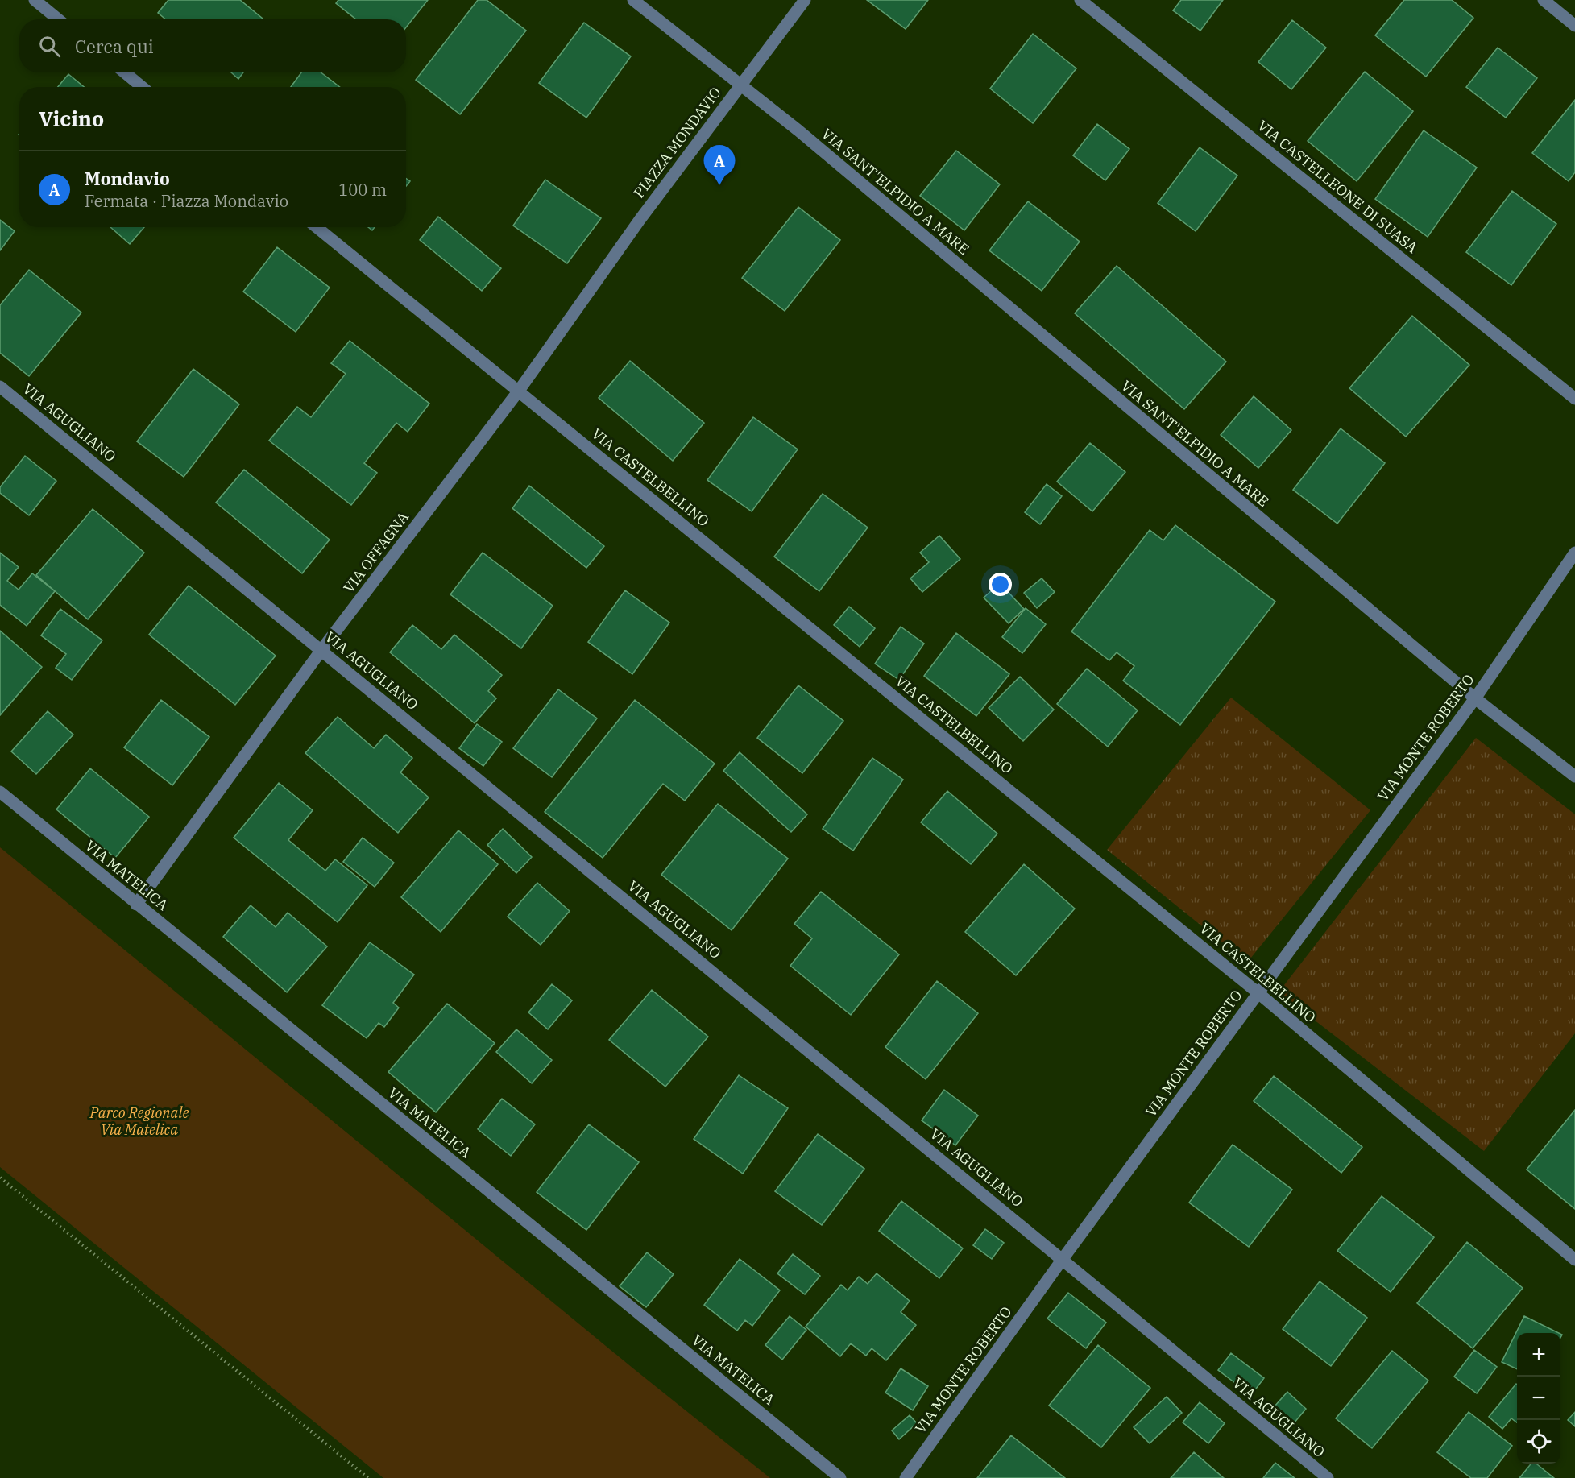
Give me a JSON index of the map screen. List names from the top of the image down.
{
  "streets": {
    "street": [
      "PIAZZA MONDAVIO",
      "VIA CASTELLEONE DI SUASA",
      "VIA SANT'ELPIDIO A MARE",
      "VIA AGUGLIANO",
      "VIA CASTELBELLINO",
      "VIA OFFAGNA",
      "VIA MONTE ROBERTO",
      "VIA MATELICA"
    ]
  },
  "crossings": [
    ["PIAZZA MONDAVIO", "VIA SANT'ELPIDIO A MARE"],
    ["PIAZZA MONDAVIO", "VIA OFFAGNA"],
    ["VIA SANT'ELPIDIO A MARE", "VIA MONTE ROBERTO"],
    ["VIA AGUGLIANO", "VIA OFFAGNA"],
    ["VIA AGUGLIANO", "VIA MONTE ROBERTO"],
    ["VIA CASTELBELLINO", "VIA OFFAGNA"],
    ["VIA CASTELBELLINO", "VIA MONTE ROBERTO"],
    ["VIA OFFAGNA", "VIA MATELICA"]
  ],
  "parks": ["Parco Regionale Via Matelica"],
  "page": {
    "search": "Cerca qui",
    "heading": "Vicino",
    "pins": "A",
    "list": [
      {
        "mark": "A",
        "name": "Mondavio",
        "note": "Fermata · Piazza Mondavio",
        "value": "100 m"
      }
    ],
    "map_buttons": ["+", "−"]
  }
}
